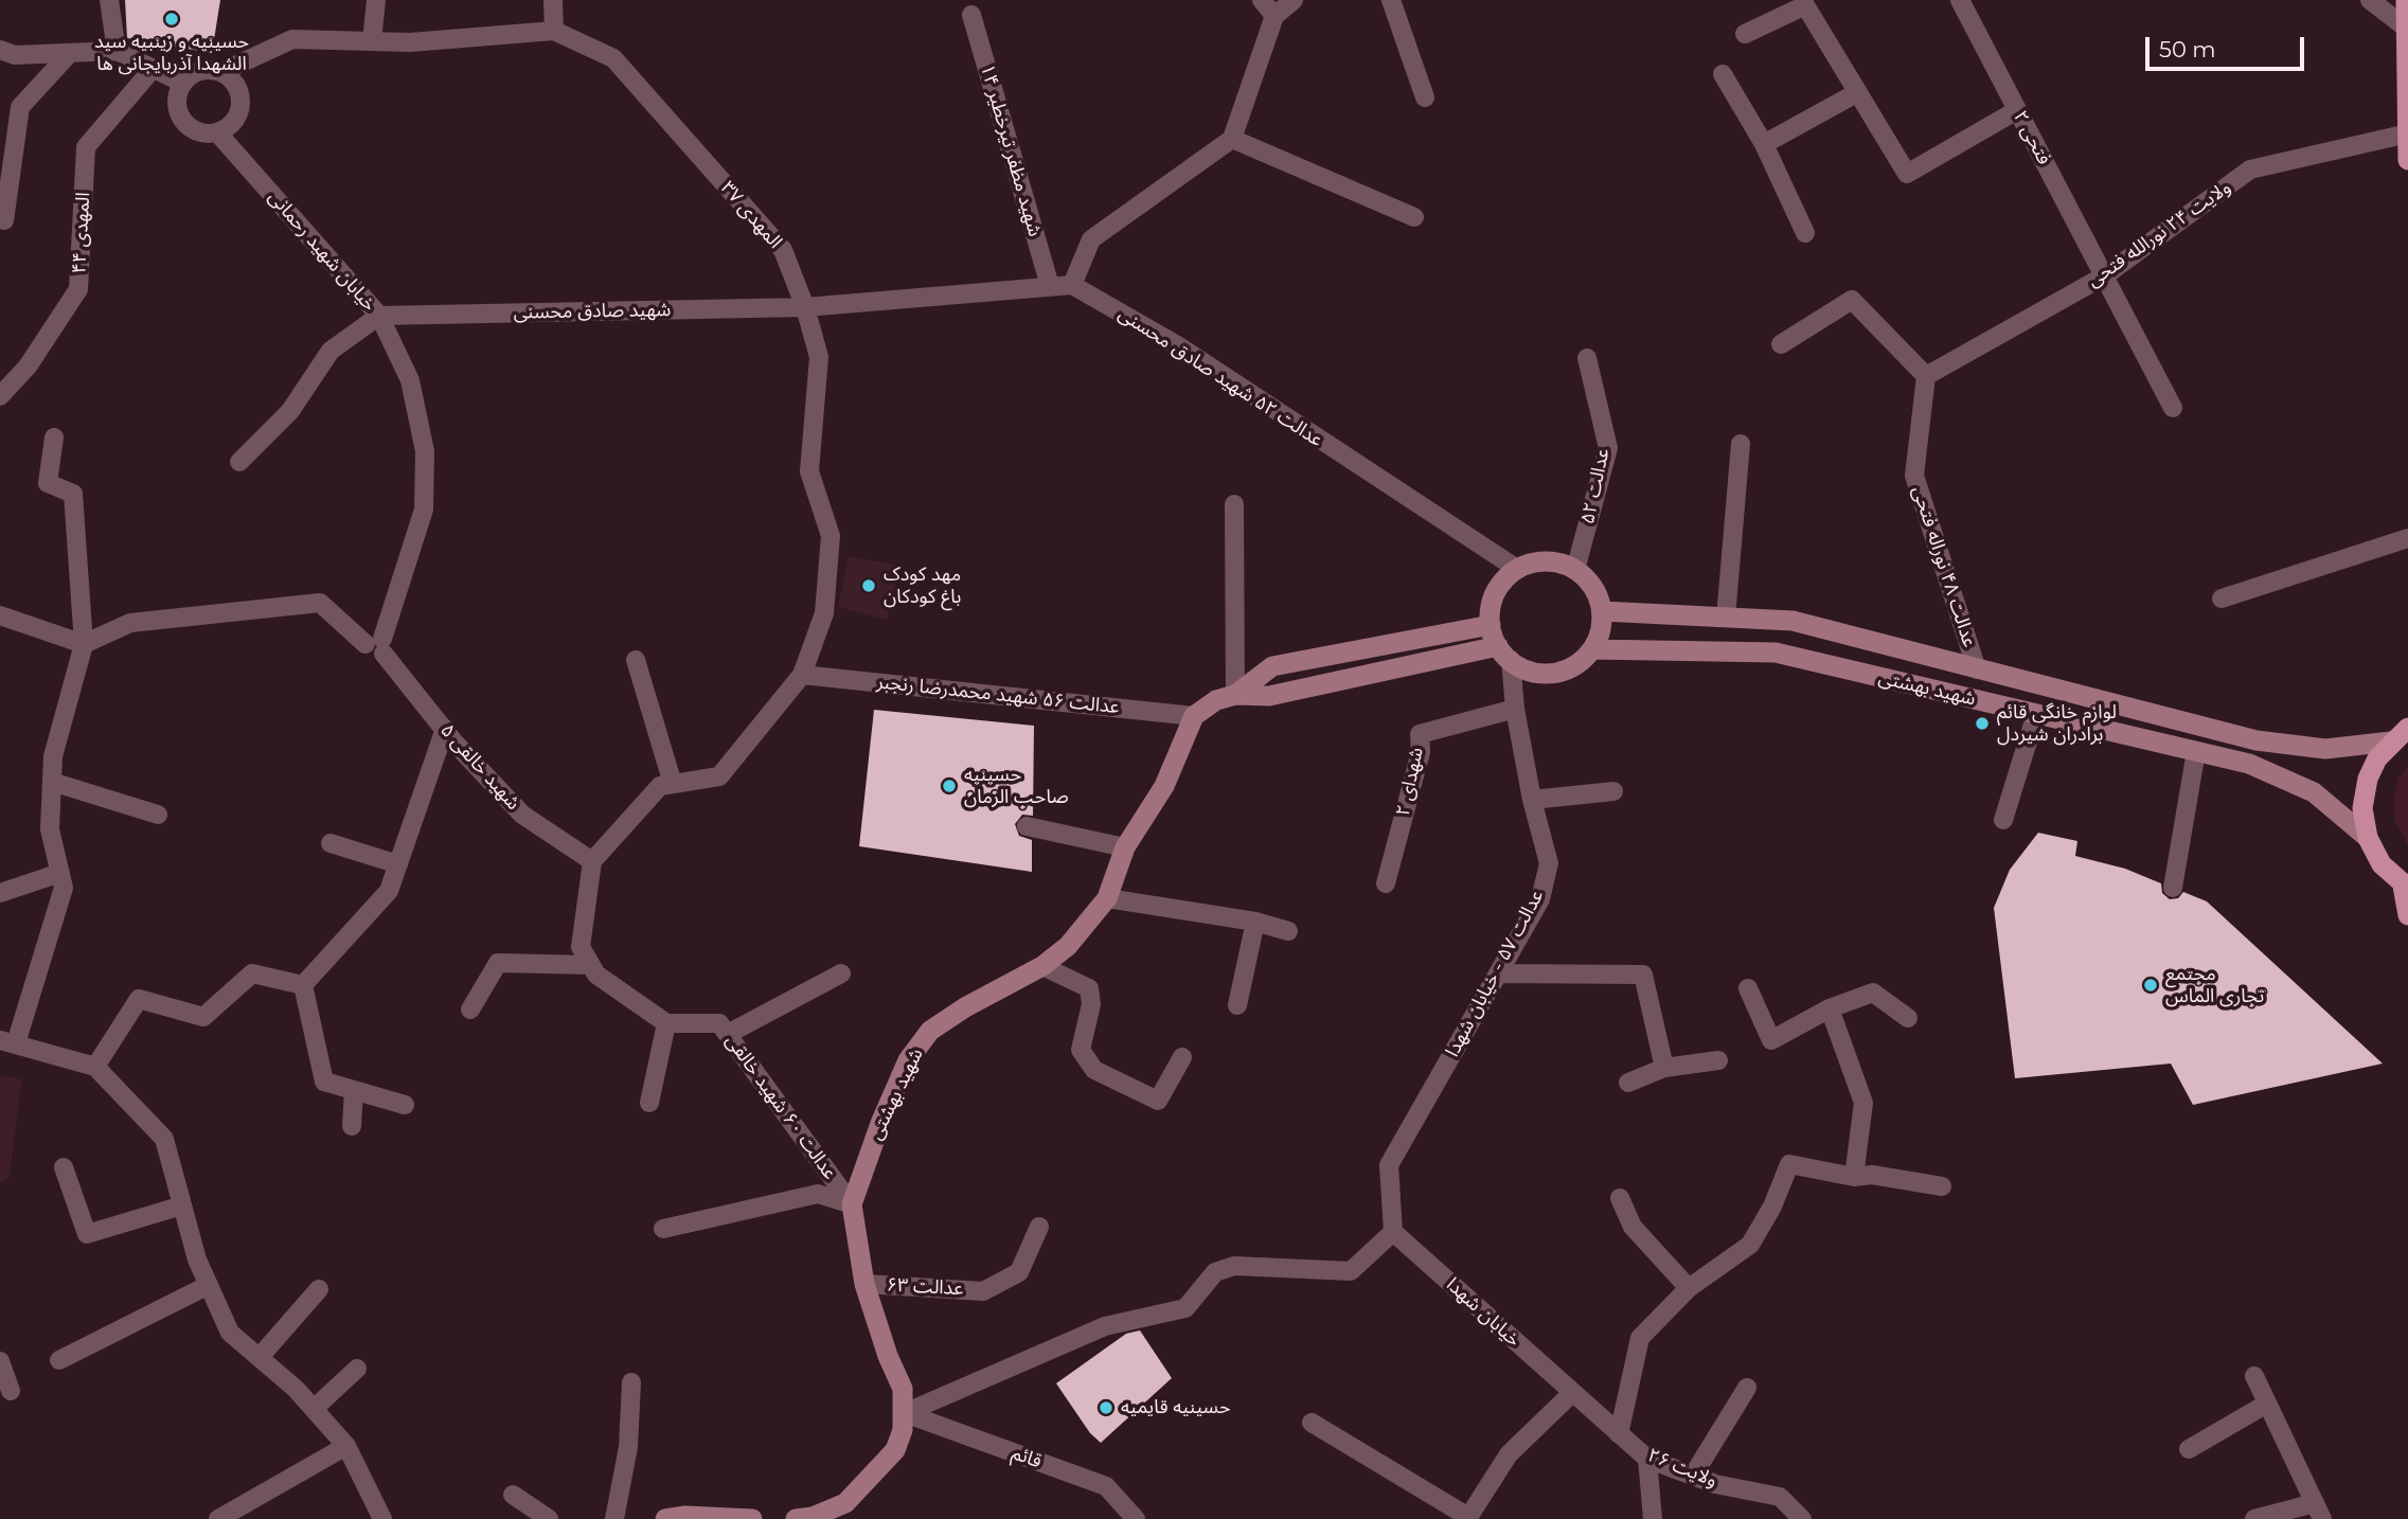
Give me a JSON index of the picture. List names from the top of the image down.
{
  "streets": {
    "main road": ["شهید بهشتی"],
    "street": [
      "فتحی ۲",
      "شهید مظفر تیرخطیر ۱۴",
      "المهدی ۳۷",
      "المهدی ۴۴",
      "ولایت ۲۴ نورالله فتحی",
      "خیابان شهید رحمانی",
      "شهید صادق محسنی",
      "عدالت ۵۲ شهید صادق محسنی",
      "عدالت ۵۲",
      "عدالت ۴۸ نوراله فتحی",
      "عدالت ۵۶ شهید محمدرضا رنجبر",
      "شهید خالقی ۵",
      "شهدای ۲",
      "عدالت ۵۷ - خیابان شهدا",
      "عدالت ۶۰ شهید خالقی",
      "عدالت ۶۳",
      "خیابان شهدا",
      "قائم",
      "ولایت ۲۶"
    ]
  },
  "crossings": [
    ["فتحی ۲", "ولایت ۲۴ نورالله فتحی"],
    ["المهدی ۳۷", "خیابان شهید رحمانی"],
    ["المهدی ۳۷", "شهید صادق محسنی"],
    ["المهدی ۳۷", "عدالت ۵۶ شهید محمدرضا رنجبر"],
    ["ولایت ۲۴ نورالله فتحی", "عدالت ۴۸ نوراله فتحی"],
    ["خیابان شهید رحمانی", "شهید صادق محسنی"],
    ["خیابان شهید رحمانی", "شهید خالقی ۵"],
    ["عدالت ۵۲ شهید صادق محسنی", "عدالت ۵۲"],
    ["عدالت ۵۲ شهید صادق محسنی", "شهید بهشتی"],
    ["عدالت ۵۲ شهید صادق محسنی", "عدالت ۵۷ - خیابان شهدا"],
    ["عدالت ۵۲", "شهید بهشتی"],
    ["عدالت ۵۲", "عدالت ۵۷ - خیابان شهدا"],
    ["عدالت ۴۸ نوراله فتحی", "شهید بهشتی"],
    ["شهید بهشتی", "عدالت ۵۶ شهید محمدرضا رنجبر"],
    ["شهید بهشتی", "عدالت ۵۷ - خیابان شهدا"],
    ["شهید بهشتی", "عدالت ۶۰ شهید خالقی"],
    ["شهید بهشتی", "عدالت ۶۳"],
    ["شهید بهشتی", "قائم"],
    ["شهدای ۲", "عدالت ۵۷ - خیابان شهدا"],
    ["عدالت ۵۷ - خیابان شهدا", "خیابان شهدا"],
    ["خیابان شهدا", "ولایت ۲۶"]
  ],
  "places": [
    "حسینیه و زینبیه سید الشهدا آذربایجانی ها",
    "مهد کودک باغ کودکان",
    "لوازم خانگی قائم برادران شیردل",
    "حسینیه صاحب الزمان",
    "مجتمع تجاری الماس",
    "حسینیه قایمیه"
  ],
  "scale_bar": "50 m"
}
